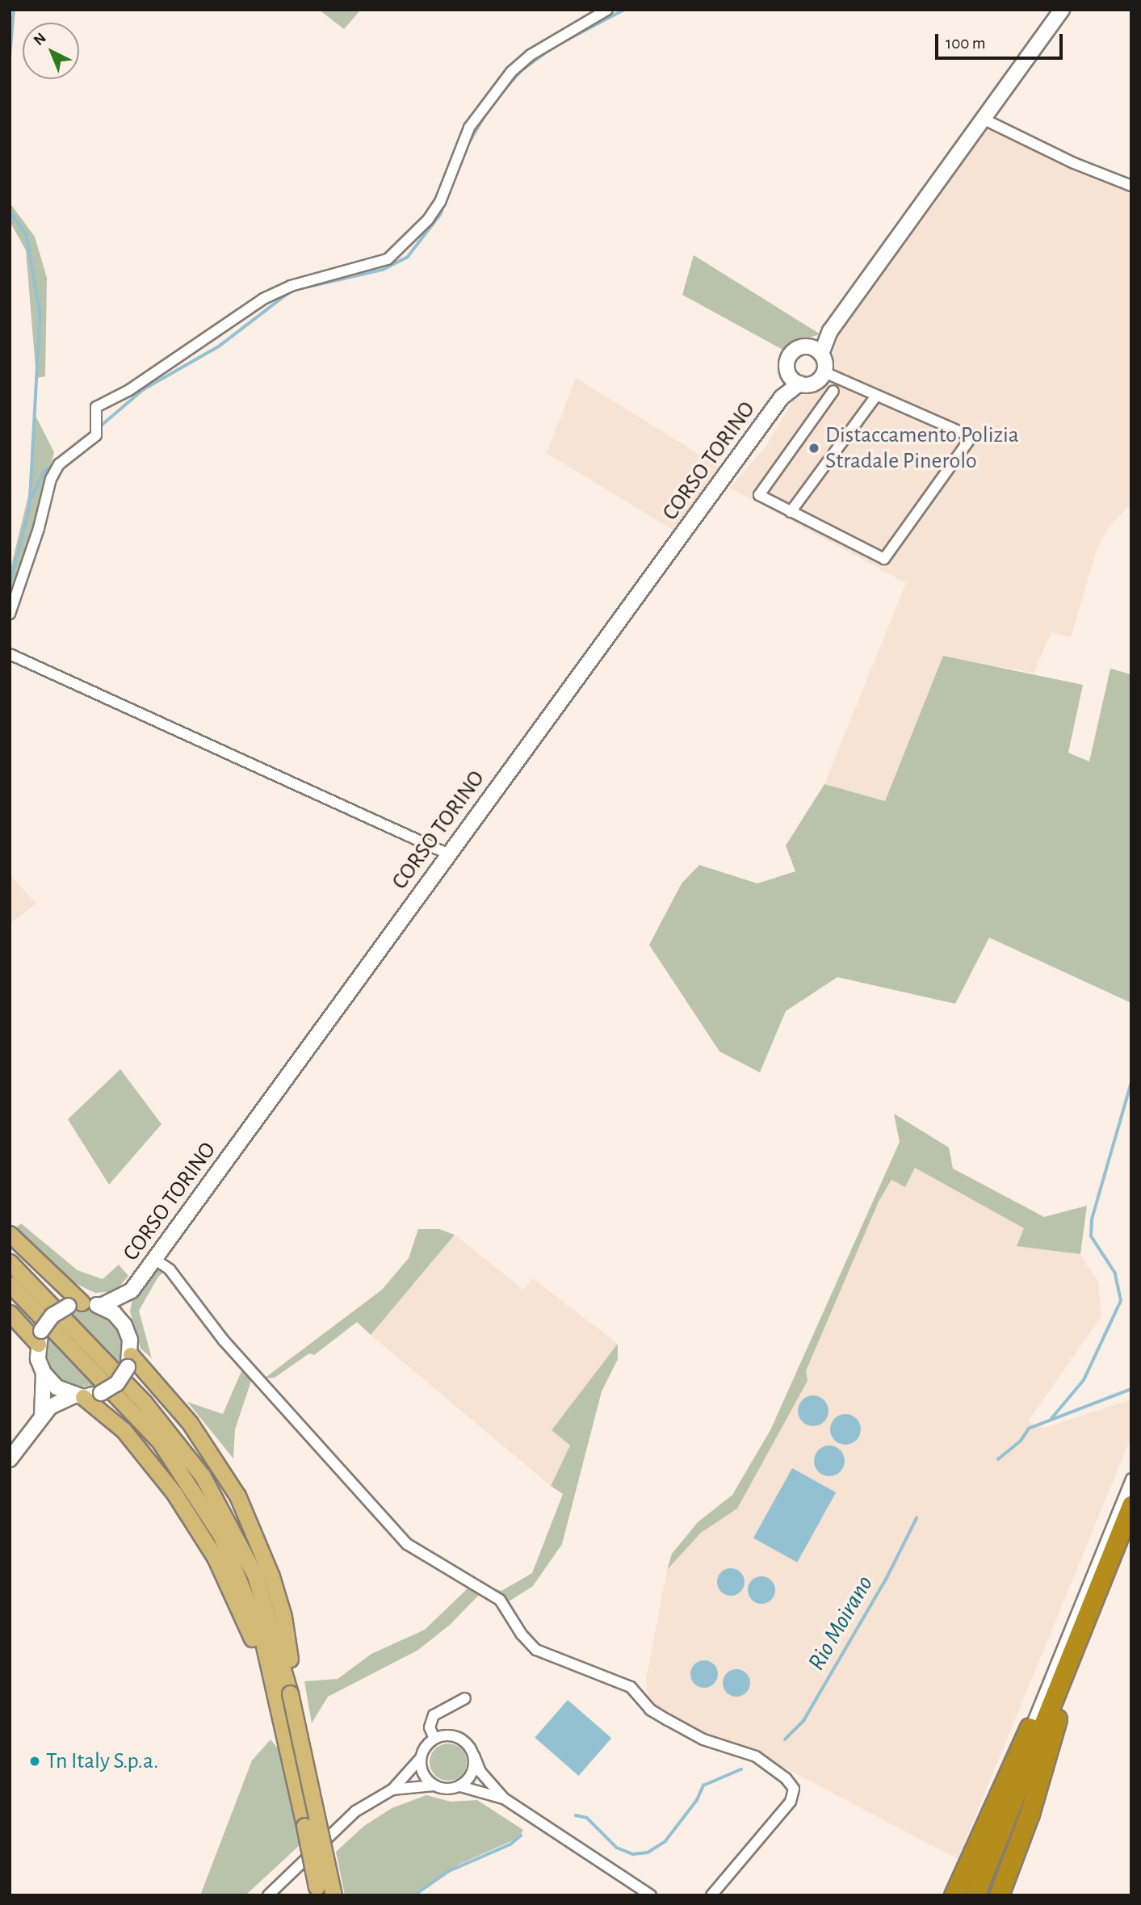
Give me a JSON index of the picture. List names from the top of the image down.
{
  "streets": {
    "main road": ["CORSO TORINO"]
  },
  "water": ["Rio Moirano"],
  "places": ["Distaccamento Polizia Stradale Pinerolo", "Tn Italy S.p.a."],
  "scale_bar": "100 m",
  "north": "top left"
}
